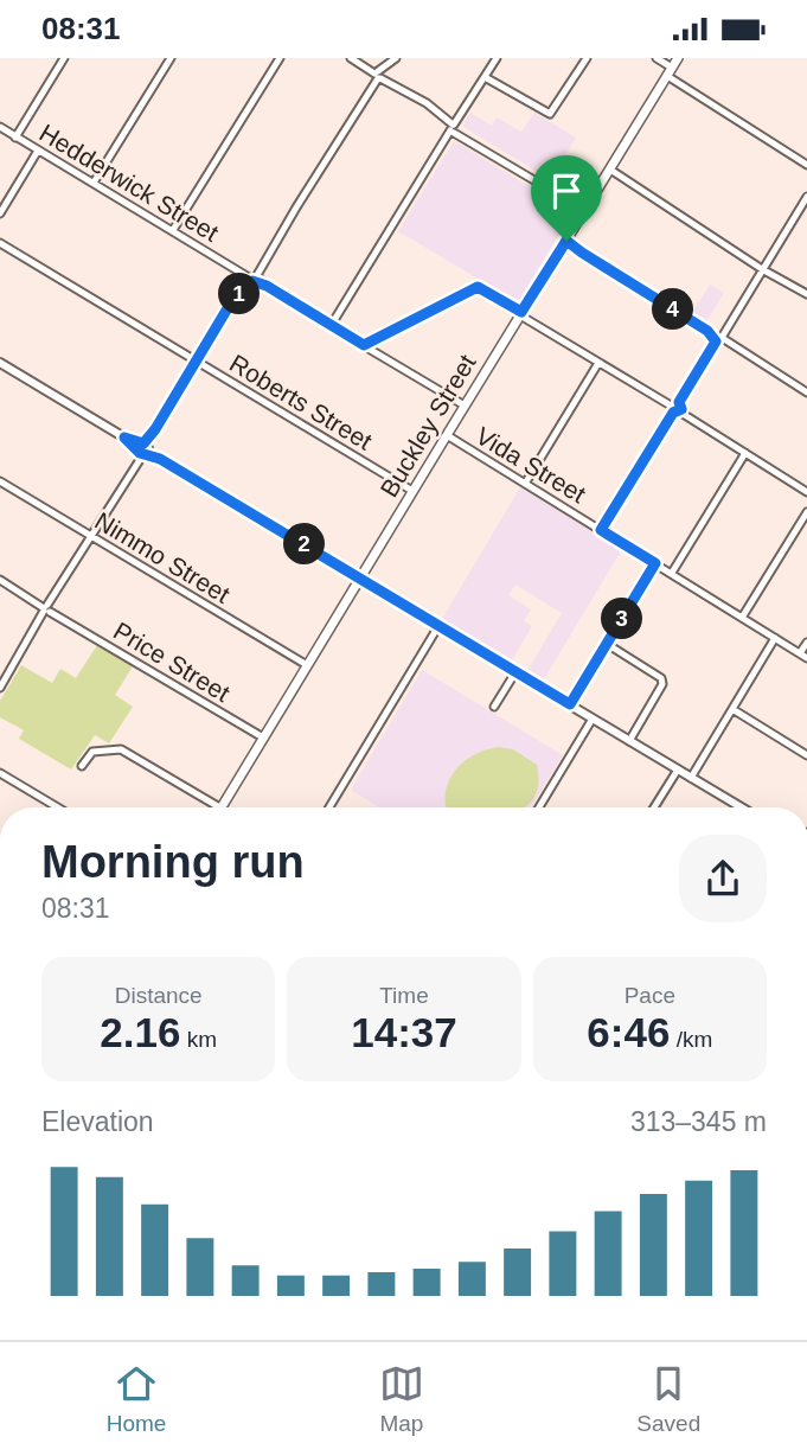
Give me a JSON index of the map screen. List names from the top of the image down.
{
  "streets": {
    "main road": ["Buckley Street"],
    "street": [
      "Hedderwick Street",
      "Roberts Street",
      "Vida Street",
      "Nimmo Street",
      "Price Street"
    ]
  },
  "crossings": [
    ["Hedderwick Street", "Buckley Street"],
    ["Roberts Street", "Buckley Street"],
    ["Buckley Street", "Vida Street"],
    ["Buckley Street", "Nimmo Street"],
    ["Buckley Street", "Price Street"]
  ],
  "page": {
    "status": "08:31",
    "pins": [
      "1",
      "4",
      "2",
      "3"
    ],
    "heading": ["Morning run", "08:31"],
    "stats": [
      ["Distance", "2.16 km"],
      ["Time", "14:37"],
      ["Pace", "6:46 /km"]
    ],
    "chart": ["Elevation", "313–345 m"],
    "tabs": ["Home", "Map", "Saved"]
  }
}
